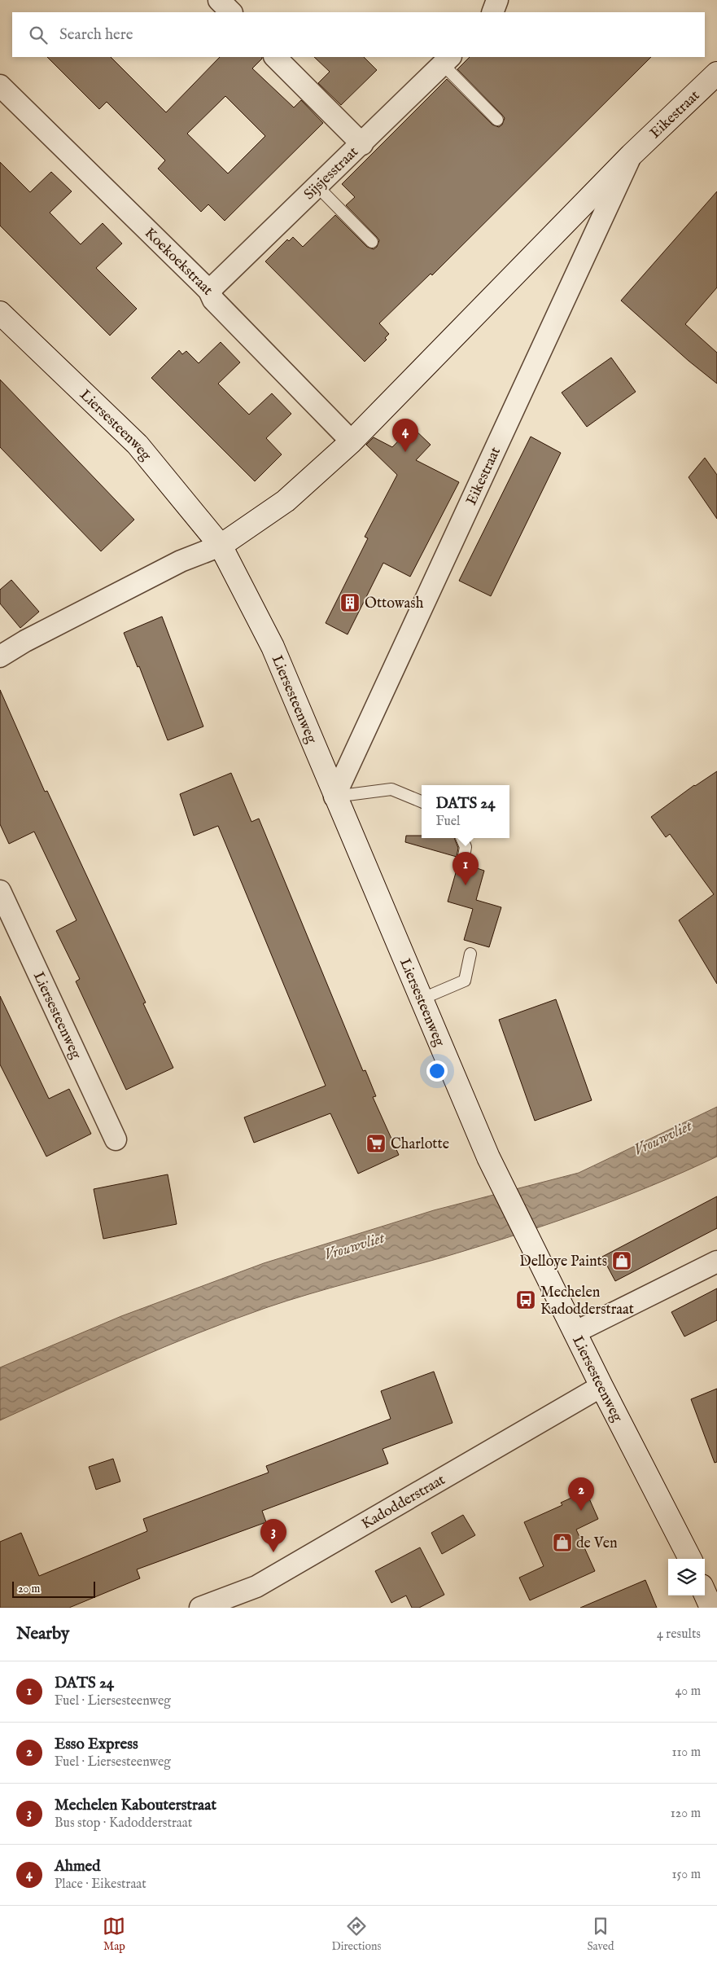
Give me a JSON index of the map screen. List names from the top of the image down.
{
  "streets": {
    "main road": ["Eikestraat", "Liersesteenweg"],
    "street": ["Sijsjesstraat", "Koekoekstraat", "Kadodderstraat"]
  },
  "crossings": [
    ["Eikestraat", "Koekoekstraat"],
    ["Eikestraat", "Liersesteenweg"],
    ["Sijsjesstraat", "Koekoekstraat"],
    ["Liersesteenweg", "Kadodderstraat"]
  ],
  "water": ["Vrouwvliet"],
  "places": {
    "building": ["Ottowash"],
    "supermarket": ["Charlotte"],
    "shop": ["Delloye Paints", "de Ven"],
    "bus stop": ["Mechelen Kadodderstraat"]
  },
  "scale_bar": "20 m",
  "page": {
    "search": "Search here",
    "pins": [
      "4",
      "1",
      "2",
      "3"
    ],
    "popup": ["DATS 24", "Fuel"],
    "scale": "20 m",
    "heading": ["Nearby", "4 results"],
    "list": [
      {
        "mark": "1",
        "name": "DATS 24",
        "note": "Fuel · Liersesteenweg",
        "value": "40 m"
      },
      {
        "mark": "2",
        "name": "Esso Express",
        "note": "Fuel · Liersesteenweg",
        "value": "110 m"
      },
      {
        "mark": "3",
        "name": "Mechelen Kabouterstraat",
        "note": "Bus stop · Kadodderstraat",
        "value": "120 m"
      },
      {
        "mark": "4",
        "name": "Ahmed",
        "note": "Place · Eikestraat",
        "value": "150 m"
      }
    ],
    "nav": ["Map", "Directions", "Saved"]
  }
}
